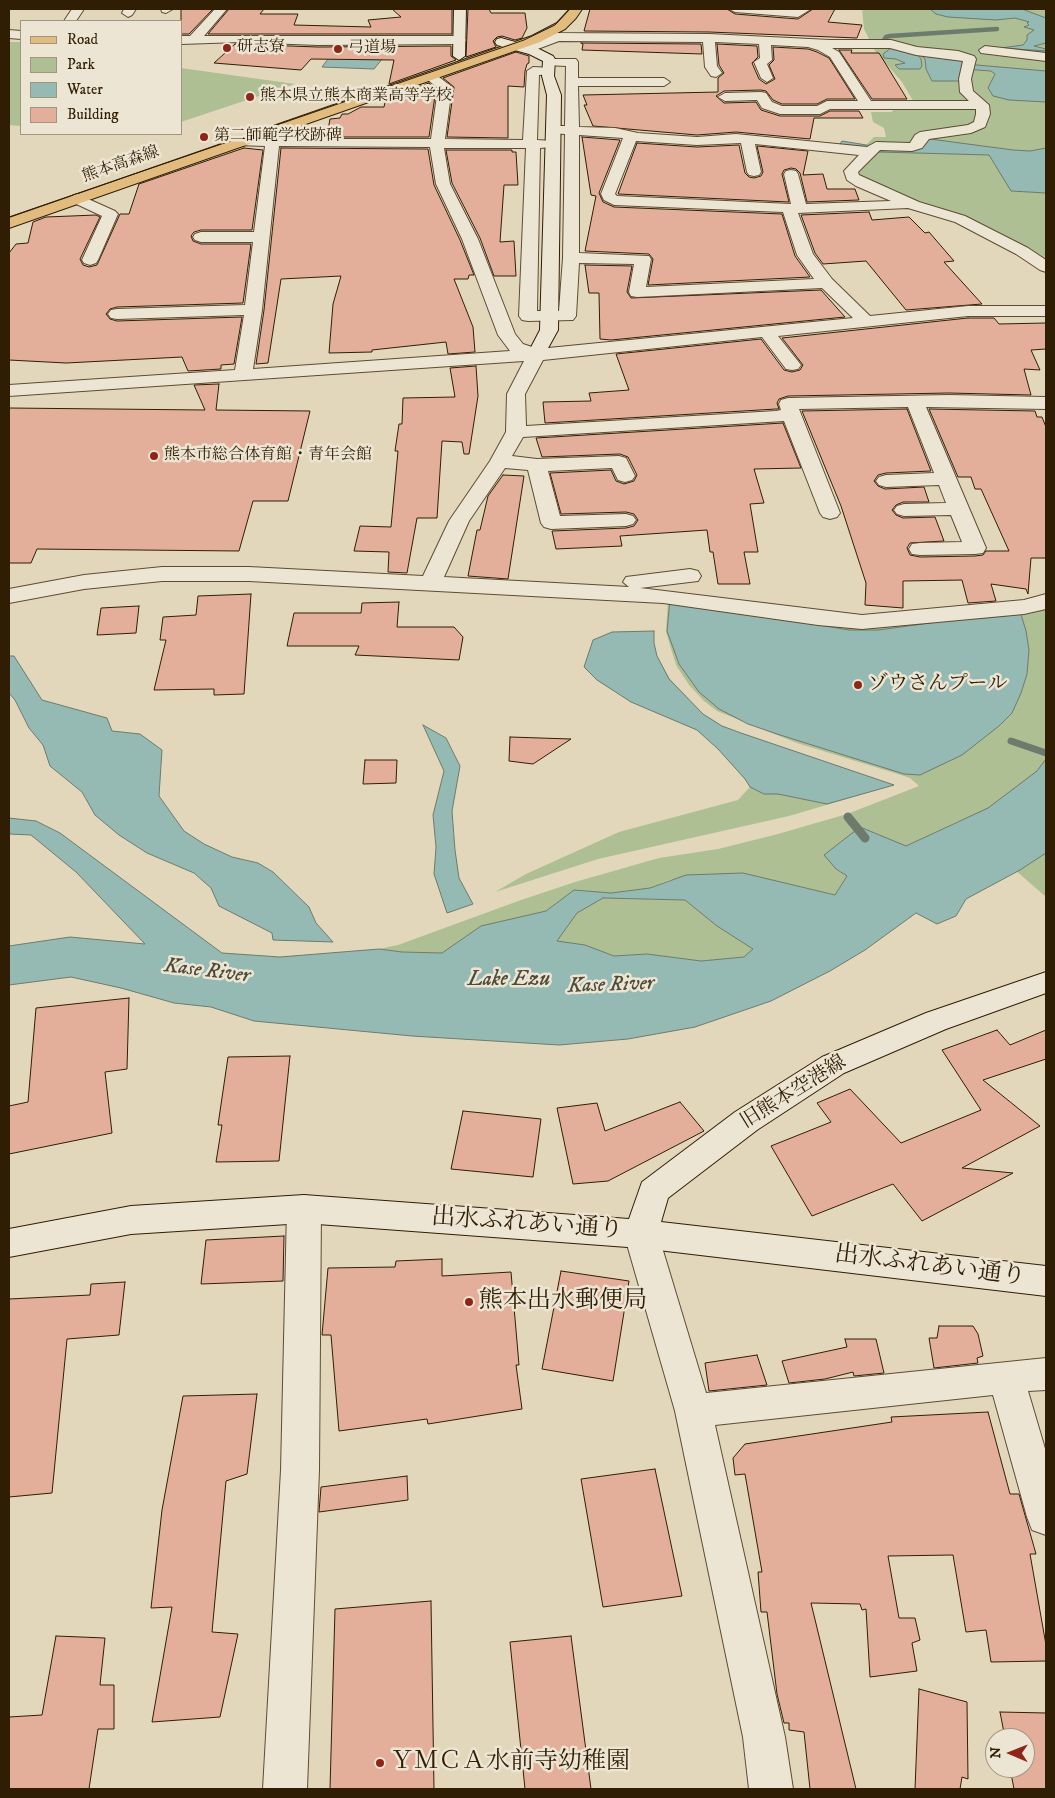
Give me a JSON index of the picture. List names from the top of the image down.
{
  "streets": {
    "main road": ["熊本高森線"],
    "street": ["旧熊本空港線", "出水ふれあい通り"]
  },
  "crossings": [
    ["旧熊本空港線", "出水ふれあい通り"]
  ],
  "water": ["Kase River", "Lake Ezu"],
  "places": [
    "研志寮",
    "弓道場",
    "熊本県立熊本商業高等学校",
    "第二師範学校跡碑",
    "熊本市総合体育館・青年会館",
    "ゾウさんプール",
    "熊本出水郵便局",
    "ＹＭＣＡ水前寺幼稚園"
  ],
  "legend": [
    "Road",
    "Park",
    "Water",
    "Building"
  ],
  "north": "left"
}
